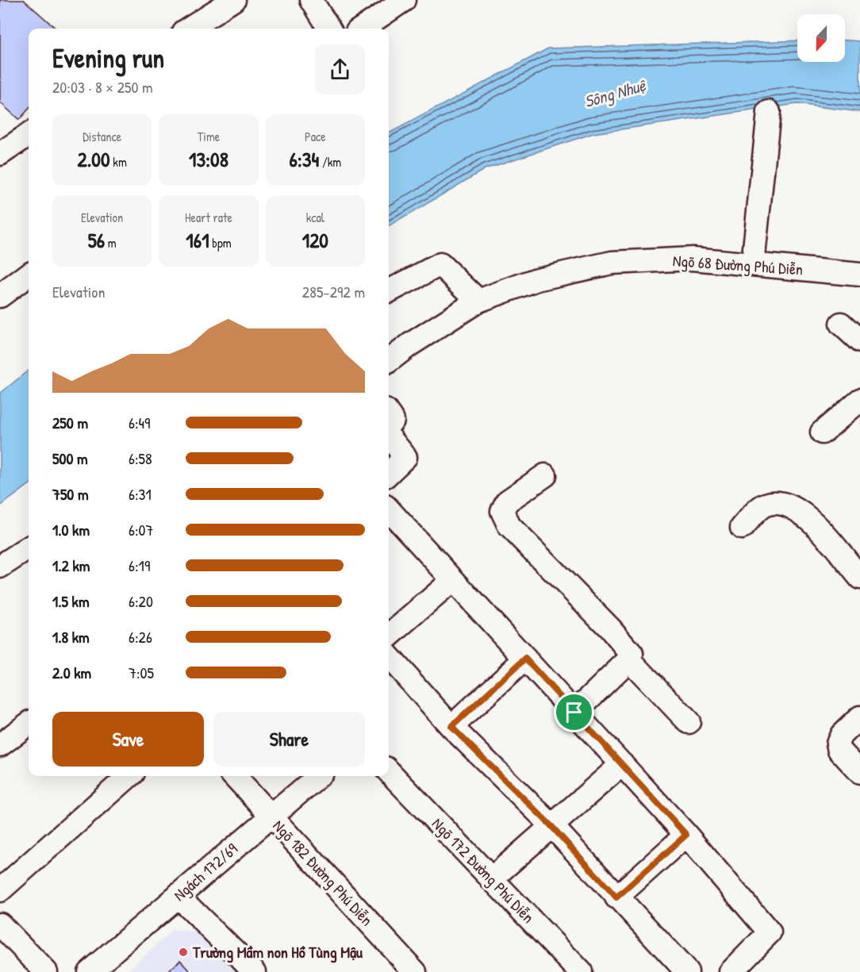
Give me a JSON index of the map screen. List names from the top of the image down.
{
  "streets": {
    "street": [
      "Ngõ 68 Đường Phú Diễn",
      "Ngõ 172 Đường Phú Diễn",
      "Ngách 172/69",
      "Ngõ 182 Đường Phú Diễn"
    ]
  },
  "crossings": [
    ["Ngách 172/69", "Ngõ 182 Đường Phú Diễn"]
  ],
  "water": ["Sông Nhuệ"],
  "places": ["Trường Mầm non Hồ Tùng Mậu"],
  "north": "bottom",
  "page": {
    "heading": ["Evening run", "20:03 · 8 × 250 m"],
    "stats": [
      ["Distance", "2.00 km"],
      ["Time", "13:08"],
      ["Pace", "6:34 /km"],
      ["Elevation", "56 m"],
      ["Heart rate", "161 bpm"],
      ["kcal", "120"]
    ],
    "chart": ["Elevation", "285–292 m"],
    "list": [
      {
        "name": "250 m",
        "note": "6:49"
      },
      {
        "name": "500 m",
        "note": "6:58"
      },
      {
        "name": "750 m",
        "note": "6:31"
      },
      {
        "name": "1.0 km",
        "note": "6:07"
      },
      {
        "name": "1.2 km",
        "note": "6:19"
      },
      {
        "name": "1.5 km",
        "note": "6:20"
      },
      {
        "name": "1.8 km",
        "note": "6:26"
      },
      {
        "name": "2.0 km",
        "note": "7:05"
      }
    ],
    "buttons": ["Save", "Share"]
  }
}
